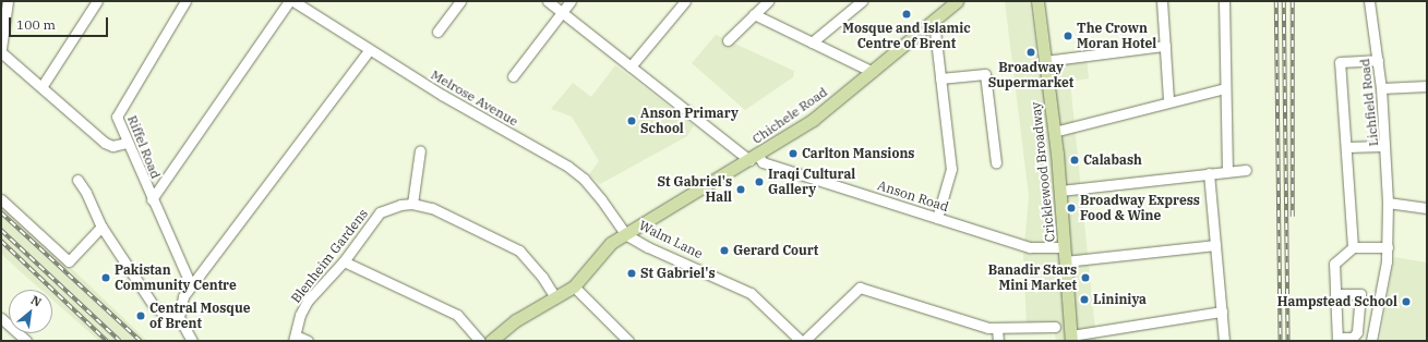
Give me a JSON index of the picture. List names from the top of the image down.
{
  "streets": {
    "main road": ["Chichele Road", "Cricklewood Broadway", "Walm Lane"],
    "street": [
      "Melrose Avenue",
      "Lichfield Road",
      "Riffel Road",
      "Anson Road",
      "Blenheim Gardens"
    ]
  },
  "crossings": [
    ["Melrose Avenue", "Chichele Road"],
    ["Melrose Avenue", "Walm Lane"],
    ["Chichele Road", "Anson Road"],
    ["Chichele Road", "Walm Lane"],
    ["Cricklewood Broadway", "Anson Road"],
    ["Walm Lane", "Blenheim Gardens"]
  ],
  "places": [
    "Mosque and Islamic Centre of Brent",
    "The Crown Moran Hotel",
    "Broadway Supermarket",
    "Anson Primary School",
    "Carlton Mansions",
    "Calabash",
    "Iraqi Cultural Gallery",
    "St Gabriel's Hall",
    "Broadway Express Food & Wine",
    "Gerard Court",
    "St Gabriel's",
    "Pakistan Community Centre",
    "Banadir Stars Mini Market",
    "Lininiya",
    "Hampstead School",
    "Central Mosque of Brent"
  ],
  "scale_bar": "100 m",
  "north": "top right"
}
